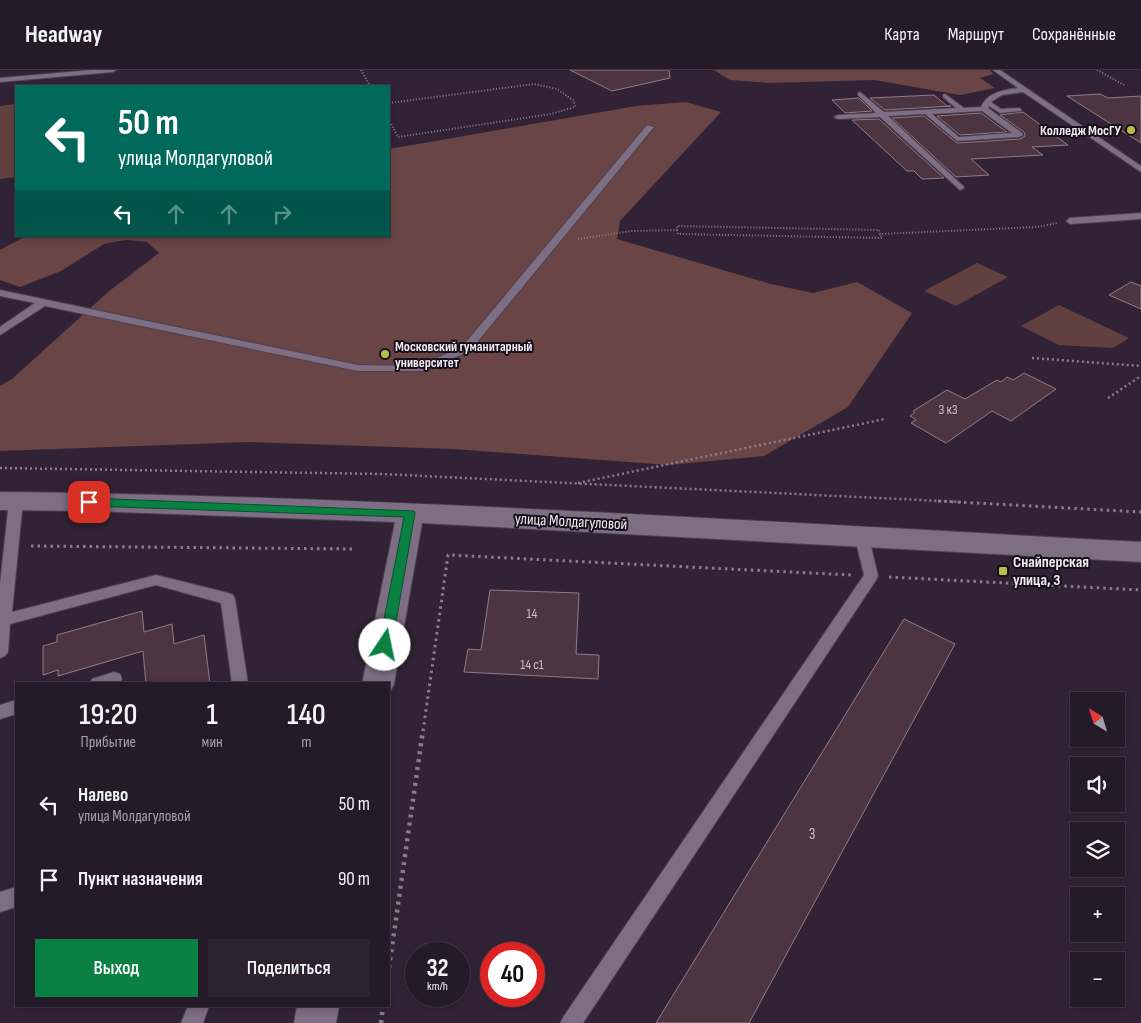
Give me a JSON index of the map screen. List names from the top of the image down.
{
  "streets": {
    "street": ["улица Молдагуловой"]
  },
  "places": {
    "other": ["Колледж МосГУ", "Московский гуманитарный университет"],
    "transit": ["Снайперская улица, 3"]
  },
  "house_numbers": [
    "3 к3",
    "14",
    "14 с1",
    "3"
  ],
  "north": "top left",
  "page": {
    "header": "Headway",
    "nav": ["Карта", "Маршрут", "Сохранённые"],
    "turn": ["50 m", "улица Молдагуловой"],
    "eta": [
      "19:20",
      "Прибытие",
      "1",
      "мин",
      "140",
      "m"
    ],
    "map_buttons": ["+", "−"],
    "list": [
      {
        "name": "Налево",
        "note": "улица Молдагуловой",
        "value": "50 m"
      },
      {
        "name": "Пункт назначения",
        "value": "90 m"
      }
    ],
    "buttons": ["Выход", "Поделиться"],
    "speed": "32 km/h",
    "limit": "40"
  }
}
